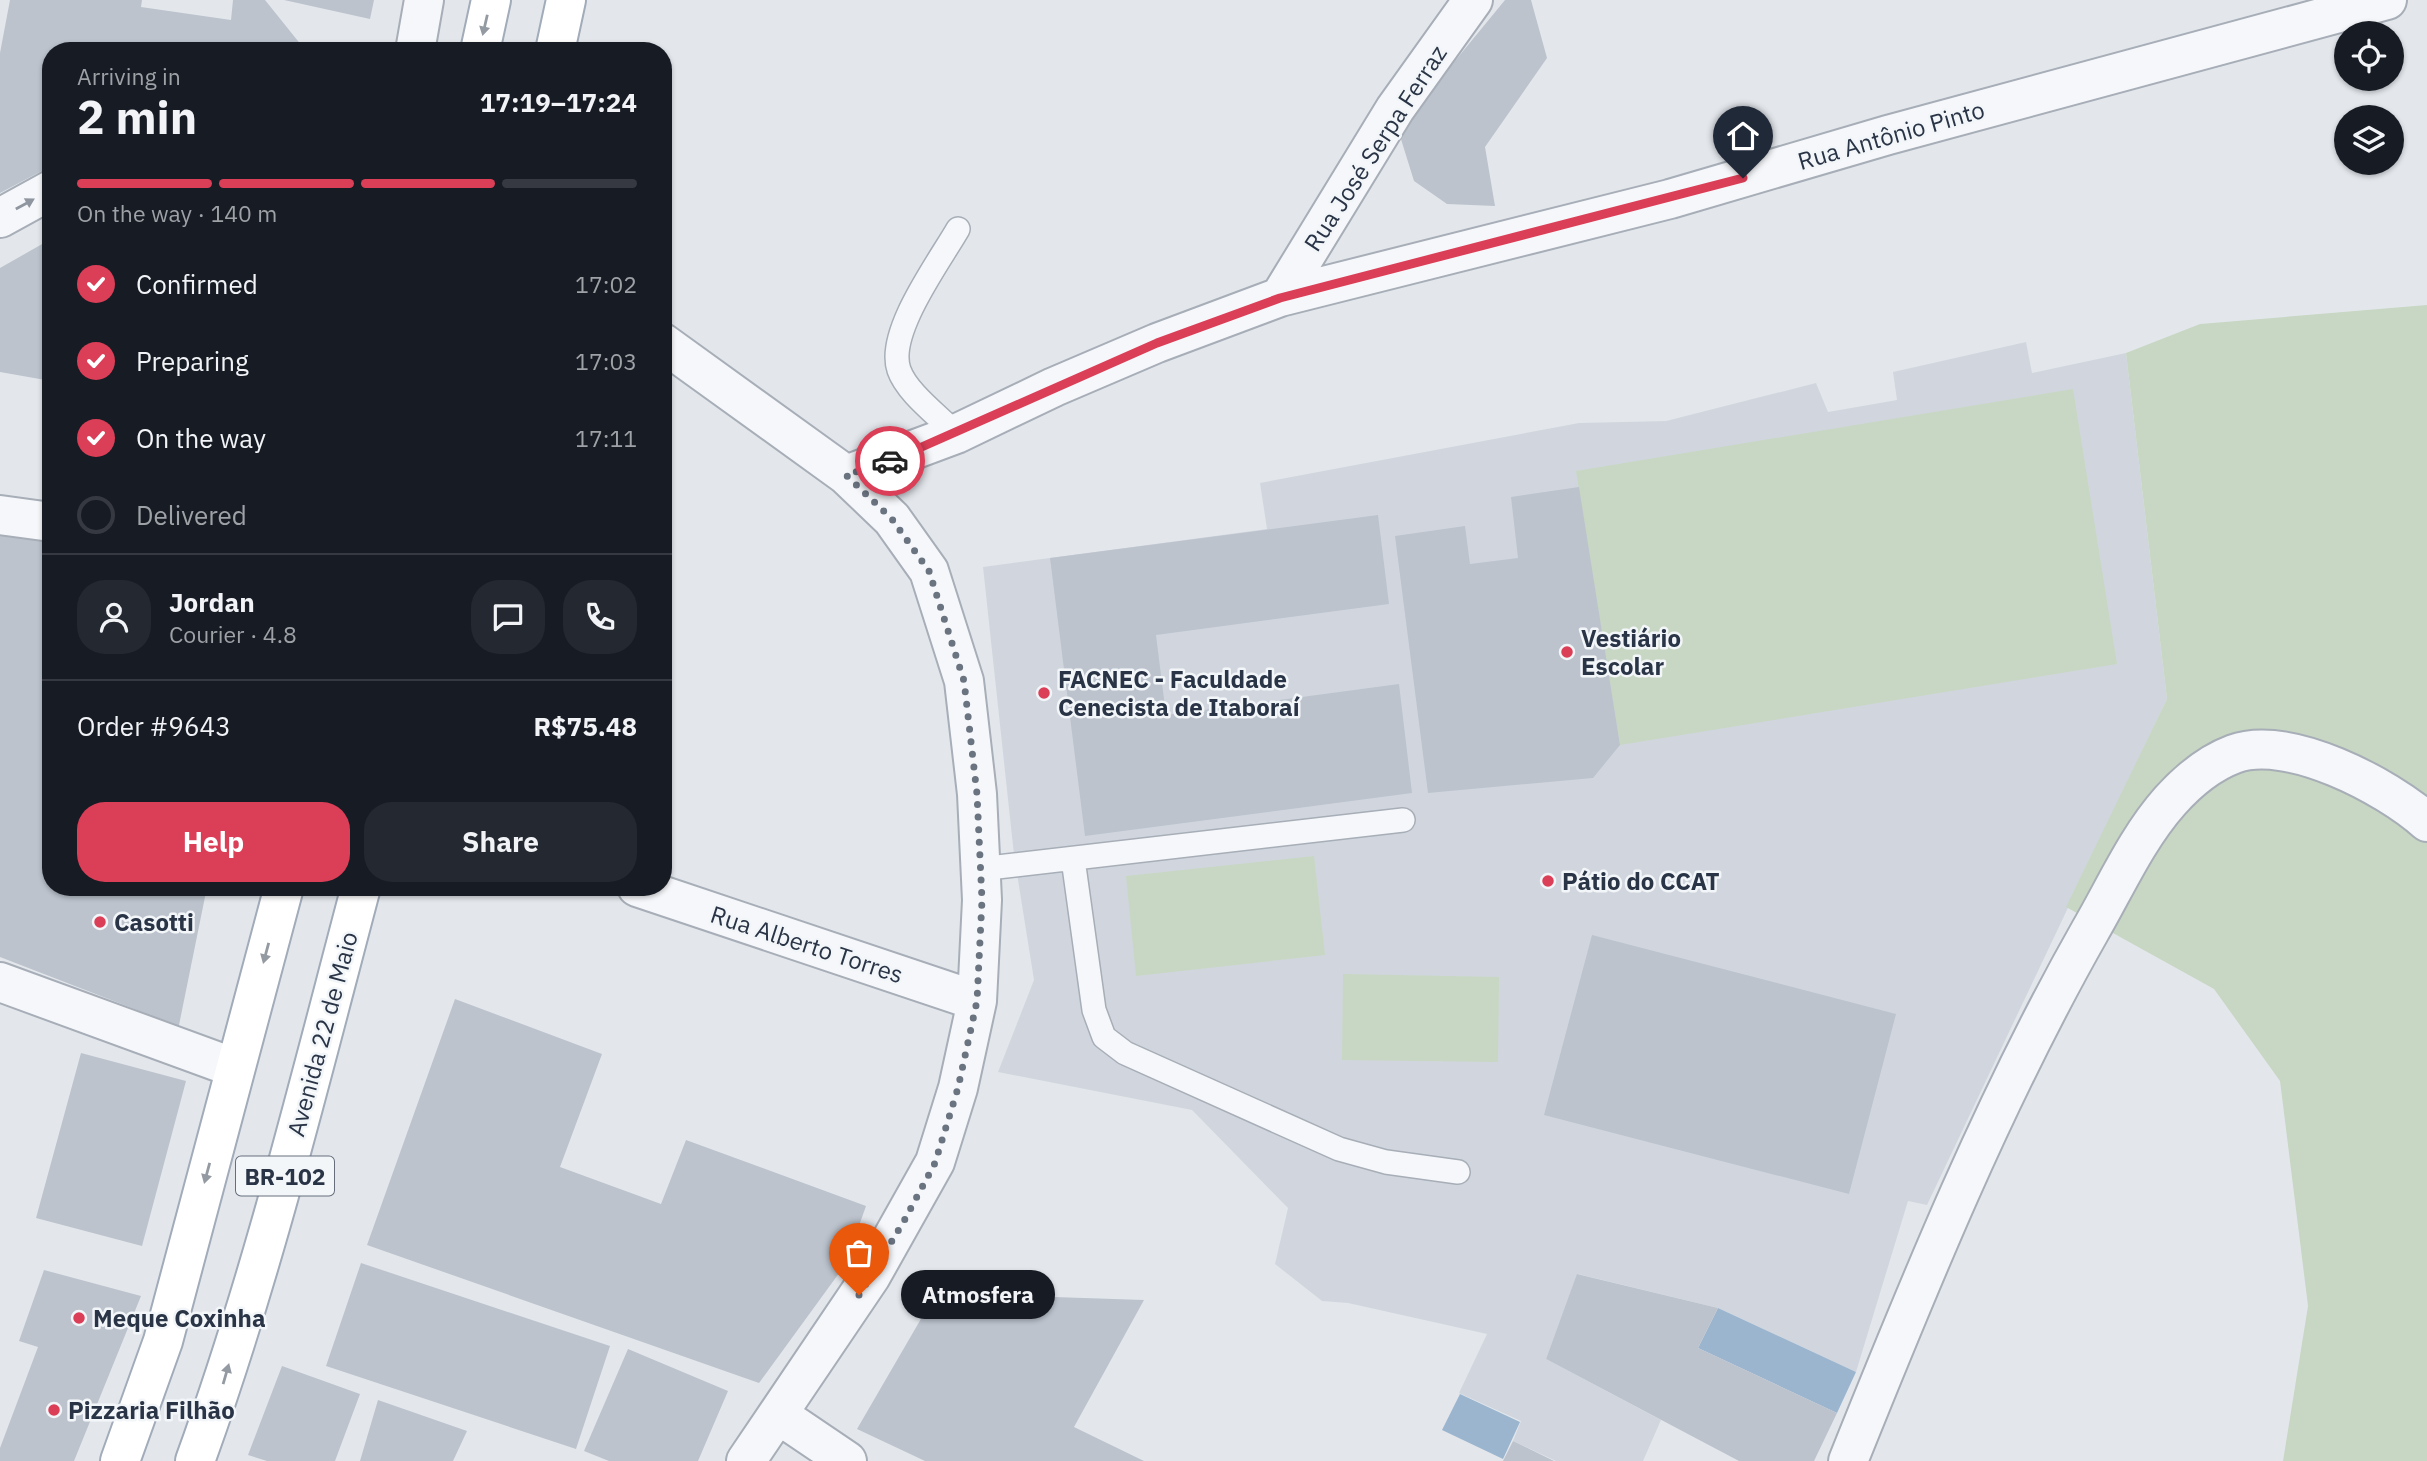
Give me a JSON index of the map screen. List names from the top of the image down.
{
  "streets": {
    "main road": ["Avenida 22 de Maio", "BR-102"],
    "street": ["Rua Antônio Pinto", "Rua José Serpa Ferraz", "Rua Alberto Torres"]
  },
  "crossings": [
    ["Rua Antônio Pinto", "Rua José Serpa Ferraz"]
  ],
  "places": [
    "Vestiário Escolar",
    "FACNEC - Faculdade Cenecista de Itaboraí",
    "Pátio do CCAT",
    "Casotti",
    "Atmosfera",
    "Meque Coxinha",
    "Pizzaria Filhão"
  ],
  "page": {
    "heading": ["2 min", "Arriving in", "17:19–17:24"],
    "panel": [
      "Jordan",
      "Courier · 4.8",
      "Order #9643",
      "R$75.48"
    ],
    "bar": "On the way · 140 m",
    "list": [
      ["Confirmed", "17:02"],
      ["Preparing", "17:03"],
      ["On the way", "17:11"],
      "Delivered"
    ],
    "buttons": ["Help", "Share"],
    "bubble": "Atmosfera"
  }
}
